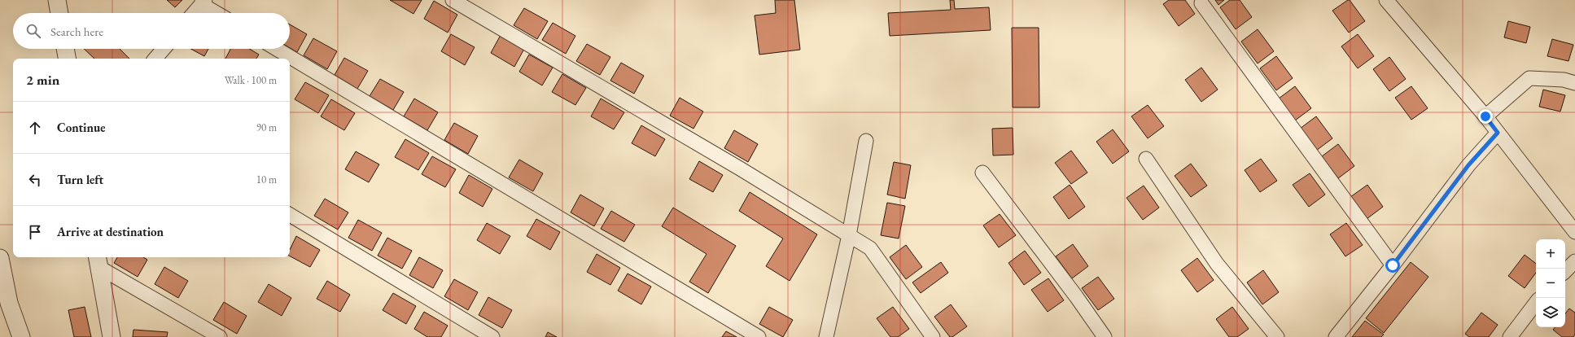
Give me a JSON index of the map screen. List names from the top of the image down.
{
  "page": {
    "search": "Search here",
    "heading": ["2 min", "Walk · 100 m"],
    "list": [
      ["Continue", "90 m"],
      ["Turn left", "10 m"],
      "Arrive at destination"
    ],
    "map_buttons": ["+", "−"]
  }
}
